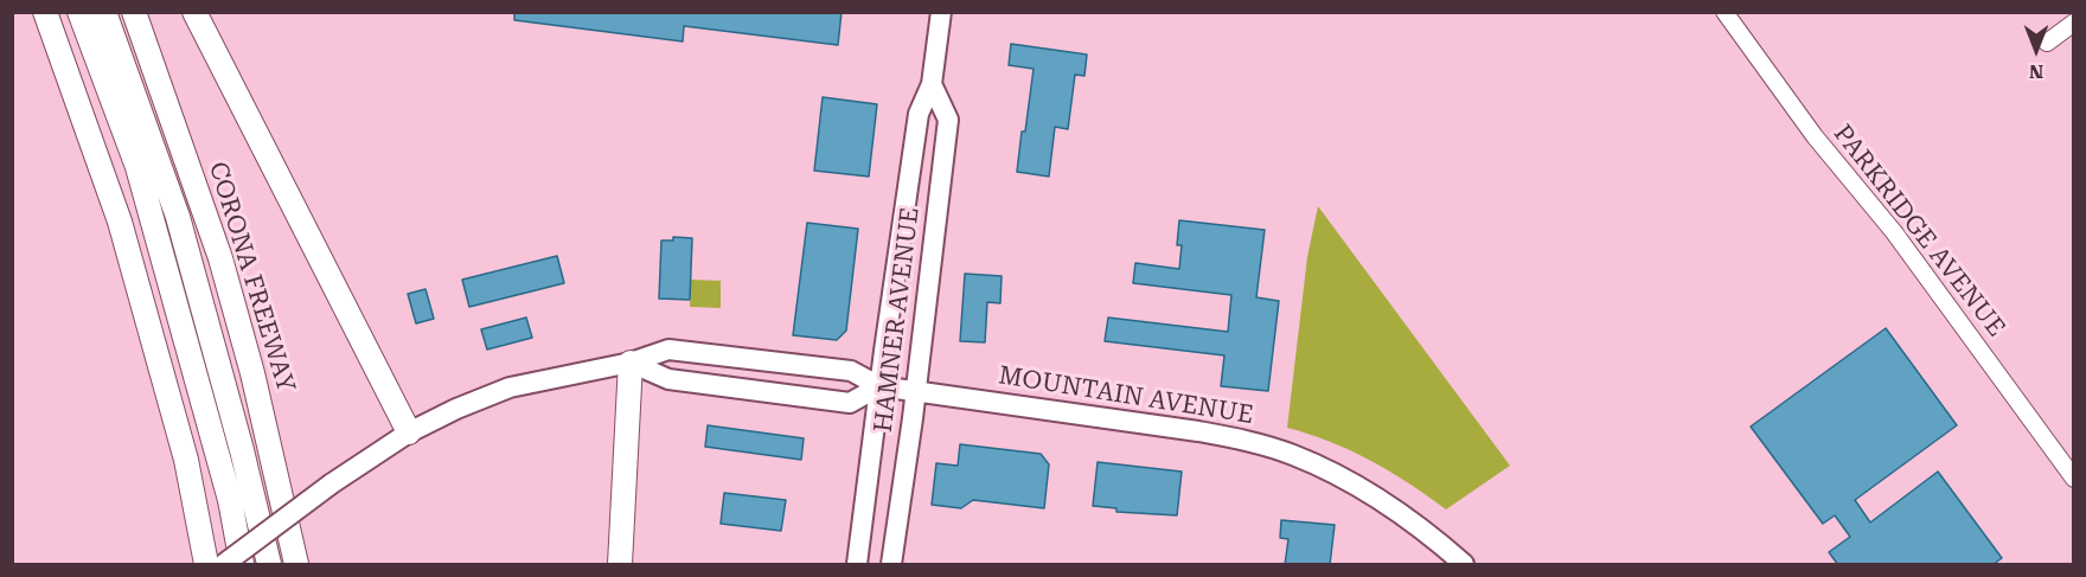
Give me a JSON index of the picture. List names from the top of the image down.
{
  "streets": {
    "highway": ["CORONA FREEWAY"],
    "main road": ["HAMNER AVENUE", "MOUNTAIN AVENUE"],
    "street": ["PARKRIDGE AVENUE"]
  },
  "crossings": [
    ["HAMNER AVENUE", "MOUNTAIN AVENUE"]
  ],
  "north": "bottom"
}
